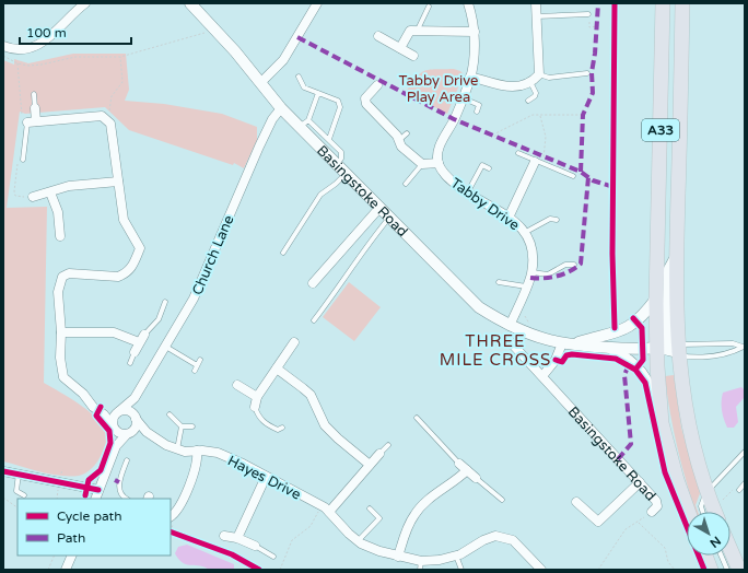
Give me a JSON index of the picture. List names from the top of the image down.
{
  "streets": {
    "highway": ["A33", "Basingstoke Road"],
    "street": ["Tabby Drive", "Church Lane", "Hayes Drive"]
  },
  "crossings": [
    ["A33", "Basingstoke Road"],
    ["Basingstoke Road", "Tabby Drive"],
    ["Basingstoke Road", "Church Lane"]
  ],
  "districts": ["THREE MILE CROSS"],
  "parks": ["Tabby Drive Play Area"],
  "legend": ["Cycle path", "Path"],
  "scale_bar": "100 m",
  "north": "bottom right"
}
